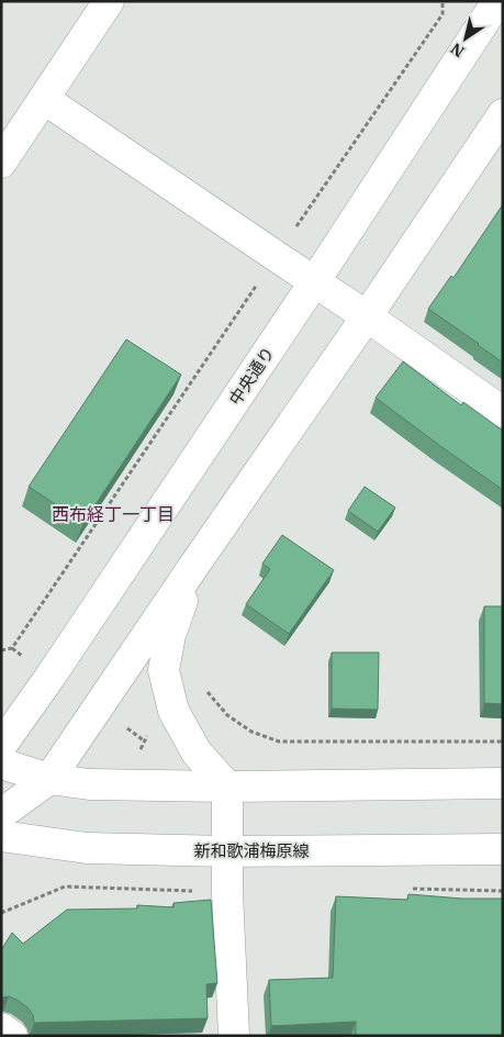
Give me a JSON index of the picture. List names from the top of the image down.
{
  "streets": {
    "main road": ["中央通り", "新和歌浦梅原線"]
  },
  "districts": ["西布経丁一丁目"],
  "north": "bottom left"
}
